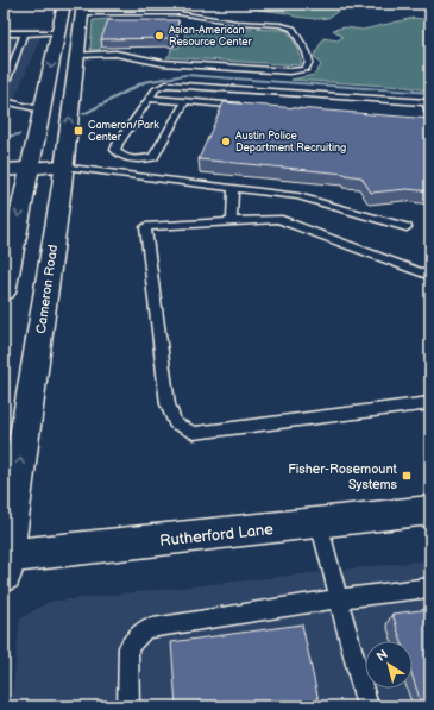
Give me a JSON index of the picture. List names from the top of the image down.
{
  "streets": {
    "main road": ["Cameron Road", "Rutherford Lane"]
  },
  "crossings": [
    ["Cameron Road", "Rutherford Lane"]
  ],
  "places": {
    "other": ["Asian-American Resource Center", "Austin Police Department Recruiting"],
    "transit": ["Cameron/Park Center", "Fisher-Rosemount Systems"]
  },
  "north": "top left"
}
